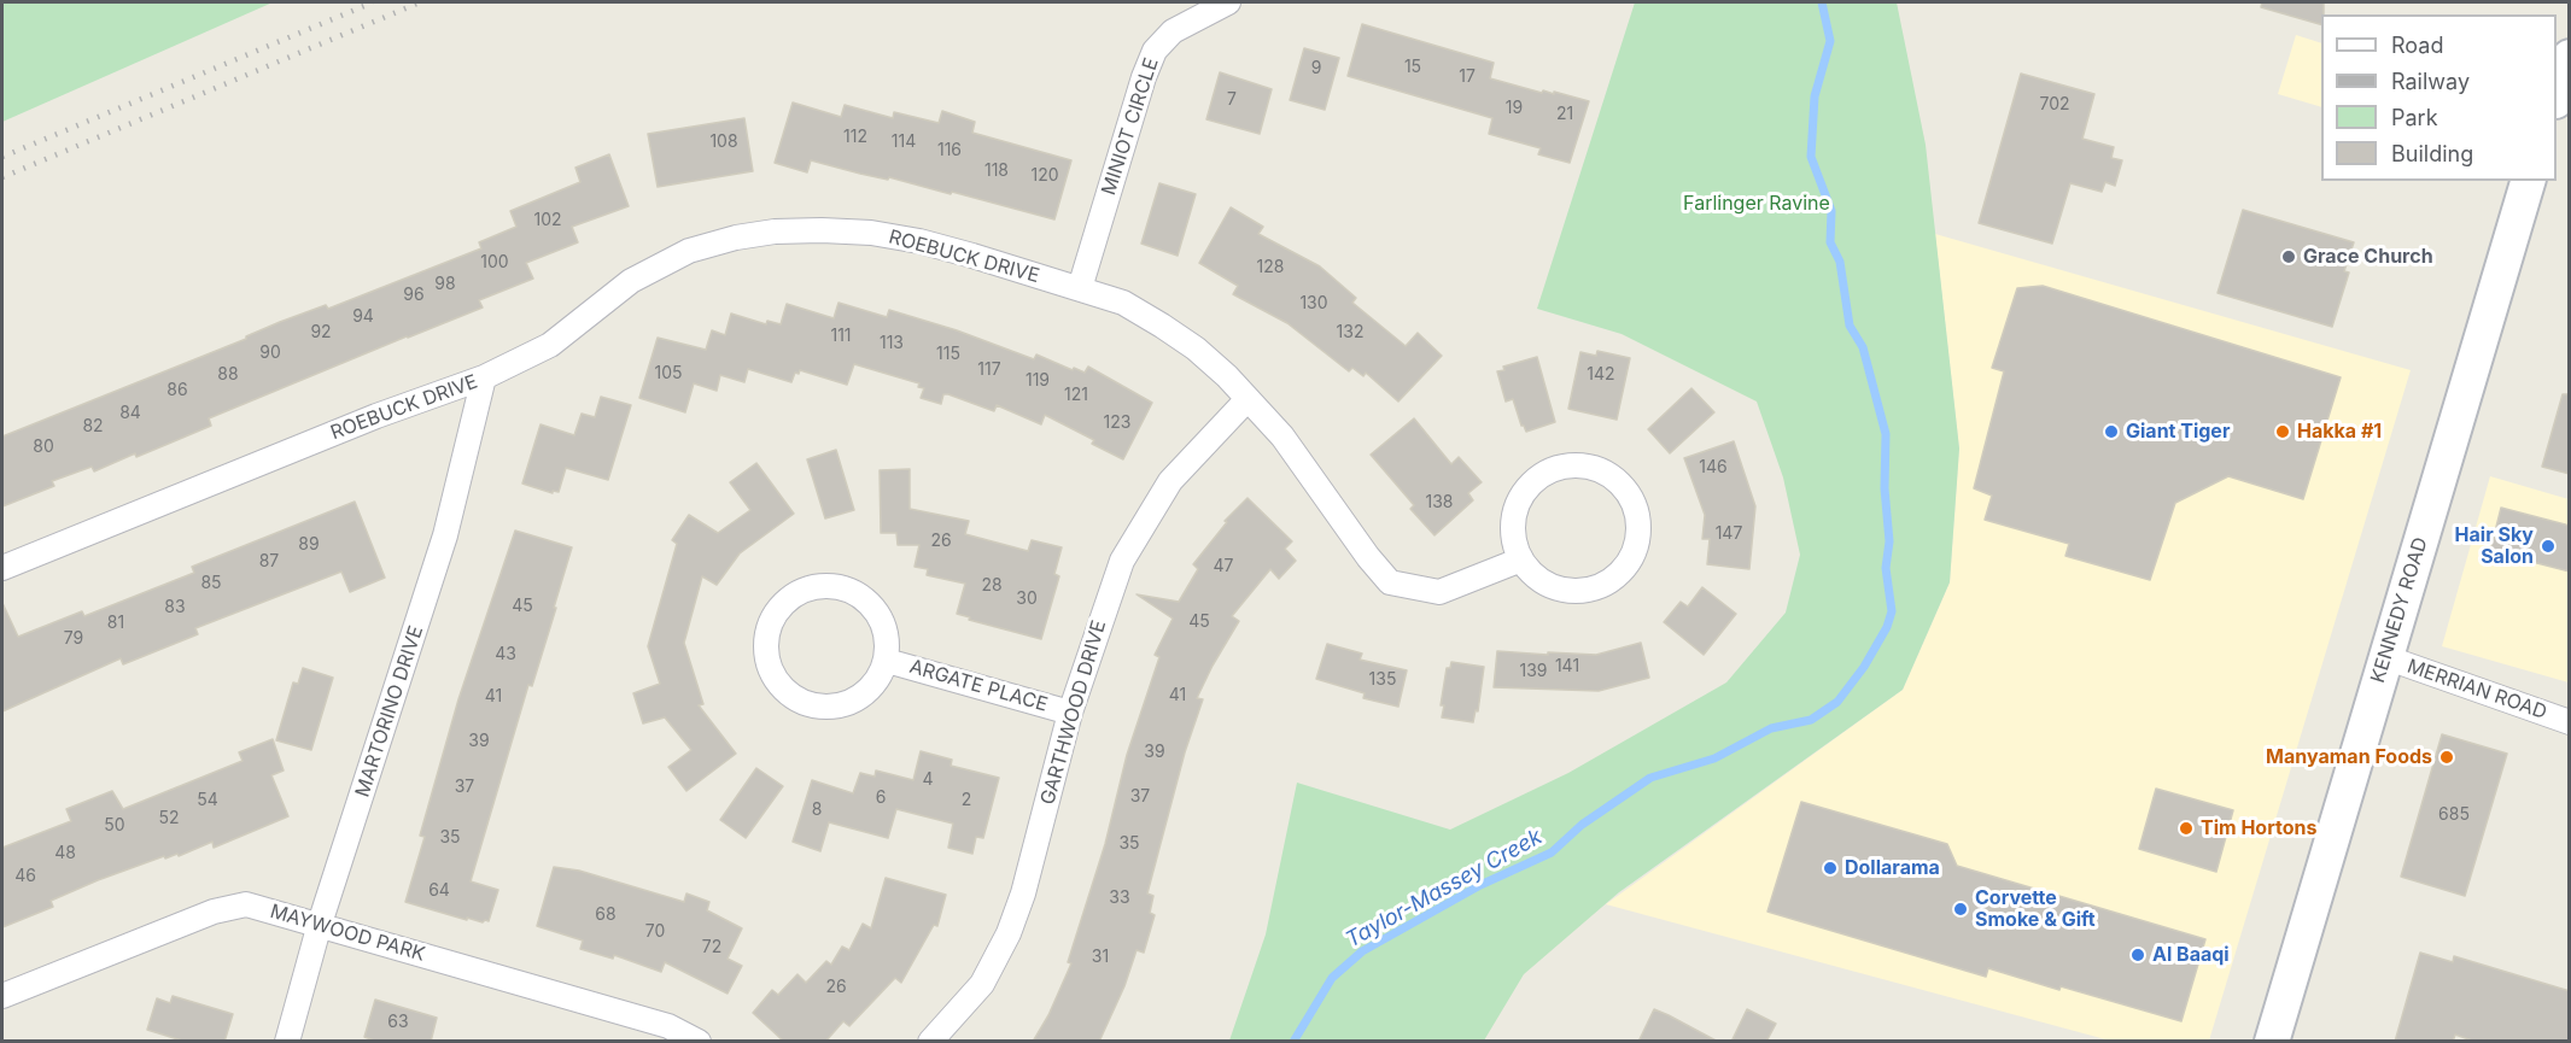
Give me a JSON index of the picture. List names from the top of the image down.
{
  "streets": {
    "main road": ["KENNEDY ROAD"],
    "street": [
      "MINIOT CIRCLE",
      "ROEBUCK DRIVE",
      "ARGATE PLACE",
      "MERRIAN ROAD",
      "MARTORINO DRIVE",
      "GARTHWOOD DRIVE",
      "MAYWOOD PARK"
    ]
  },
  "crossings": [
    ["MINIOT CIRCLE", "ROEBUCK DRIVE"],
    ["ROEBUCK DRIVE", "MARTORINO DRIVE"],
    ["ROEBUCK DRIVE", "GARTHWOOD DRIVE"],
    ["KENNEDY ROAD", "MERRIAN ROAD"],
    ["ARGATE PLACE", "GARTHWOOD DRIVE"],
    ["MARTORINO DRIVE", "MAYWOOD PARK"]
  ],
  "water": ["Taylor-Massey Creek"],
  "parks": ["Farlinger Ravine"],
  "places": [
    "Grace Church",
    "Giant Tiger",
    "Hakka #1",
    "Hair Sky Salon",
    "Manyaman Foods",
    "Tim Hortons",
    "Dollarama",
    "Corvette Smoke & Gift",
    "Al Baaqi"
  ],
  "house_numbers": [
    "15",
    "9",
    "17",
    "7",
    "702",
    "19",
    "21",
    "112",
    "108",
    "114",
    "116",
    "118",
    "120",
    "102",
    "100",
    "128",
    "98",
    "96",
    "130",
    "94",
    "92",
    "132",
    "111",
    "113",
    "90",
    "115",
    "117",
    "105",
    "88",
    "142",
    "119",
    "86",
    "121",
    "84",
    "123",
    "82",
    "80",
    "146",
    "138",
    "147",
    "26",
    "89",
    "87",
    "47",
    "85",
    "28",
    "30",
    "45",
    "83",
    "45",
    "81",
    "79",
    "43",
    "141",
    "139",
    "135",
    "41",
    "41",
    "39",
    "39",
    "4",
    "37",
    "37",
    "6",
    "54",
    "2",
    "8",
    "685",
    "52",
    "50",
    "35",
    "35",
    "48",
    "46",
    "64",
    "33",
    "68",
    "70",
    "72",
    "31",
    "26",
    "63"
  ],
  "legend": [
    "Road",
    "Railway",
    "Park",
    "Building"
  ]
}
